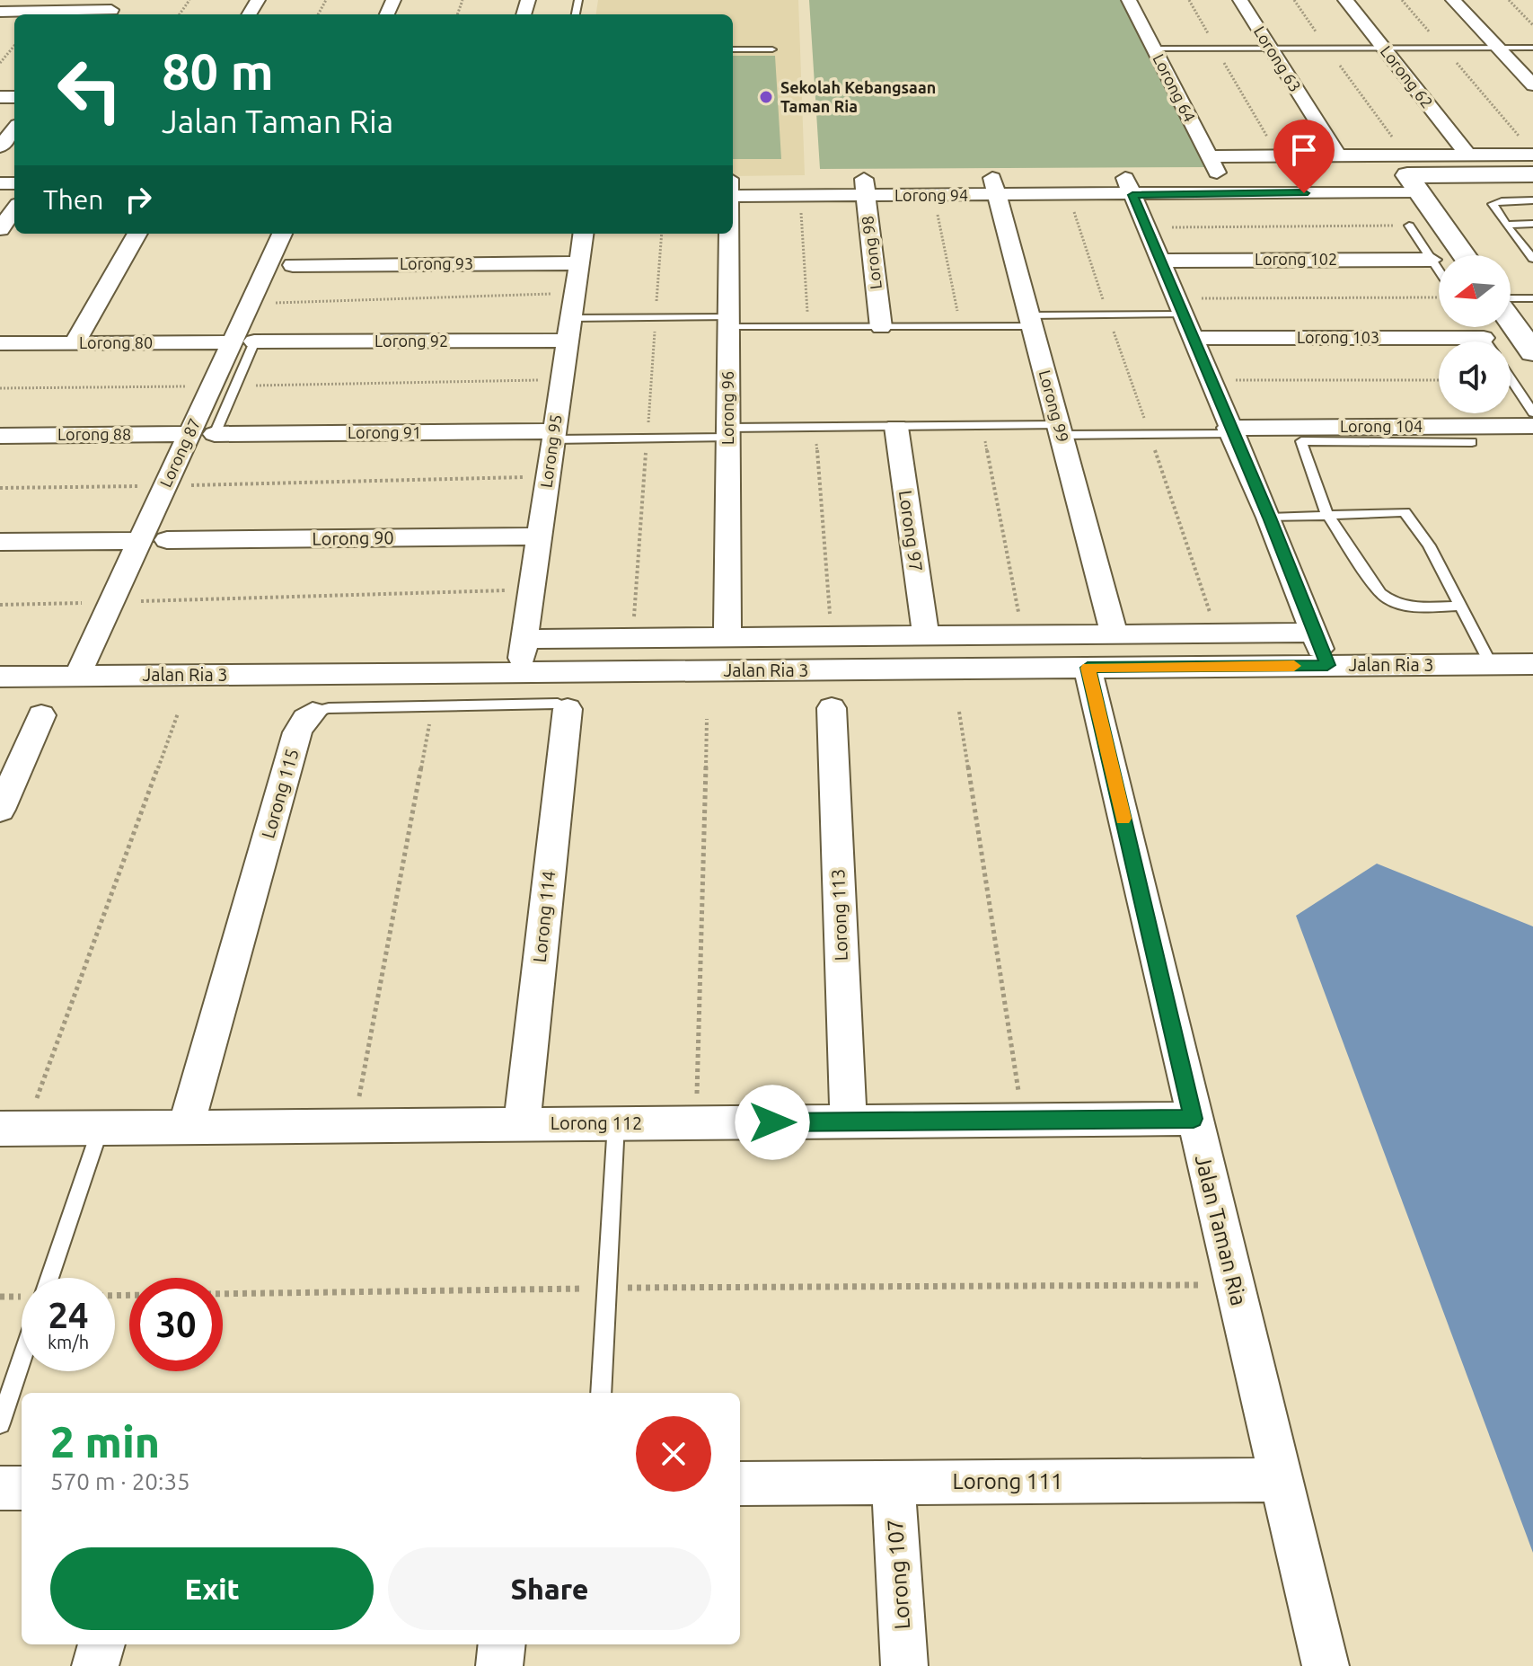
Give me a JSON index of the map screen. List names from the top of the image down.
{
  "streets": {
    "street": [
      "Lorong 63",
      "Lorong 62",
      "Lorong 64",
      "Lorong 94",
      "Lorong 98",
      "Lorong 102",
      "Lorong 93",
      "Lorong 103",
      "Lorong 92",
      "Lorong 80",
      "Lorong 99",
      "Lorong 96",
      "Lorong 104",
      "Lorong 91",
      "Lorong 88",
      "Lorong 95",
      "Lorong 87",
      "Lorong 97",
      "Lorong 90",
      "Jalan Ria 3",
      "Lorong 115",
      "Lorong 113",
      "Lorong 114",
      "Lorong 112",
      "Jalan Taman Ria",
      "Lorong 111",
      "Lorong 107"
    ]
  },
  "crossings": [
    ["Lorong 94", "Lorong 98"],
    ["Lorong 94", "Lorong 99"],
    ["Lorong 93", "Lorong 95"],
    ["Lorong 92", "Lorong 80"],
    ["Lorong 92", "Lorong 95"],
    ["Lorong 92", "Lorong 87"],
    ["Lorong 80", "Lorong 87"],
    ["Lorong 91", "Lorong 95"],
    ["Lorong 88", "Lorong 87"],
    ["Lorong 95", "Lorong 90"],
    ["Lorong 95", "Jalan Ria 3"],
    ["Lorong 87", "Jalan Ria 3"],
    ["Jalan Ria 3", "Jalan Taman Ria"],
    ["Lorong 115", "Lorong 114"],
    ["Lorong 115", "Lorong 112"],
    ["Lorong 113", "Lorong 112"],
    ["Lorong 114", "Lorong 112"],
    ["Lorong 112", "Jalan Taman Ria"],
    ["Jalan Taman Ria", "Lorong 111"],
    ["Lorong 111", "Lorong 107"]
  ],
  "places": ["Sekolah Kebangsaan Taman Ria"],
  "north": "left",
  "page": {
    "turn": ["80 m", "Jalan Taman Ria"],
    "then": "Then",
    "speed": "24 km/h",
    "limit": "30",
    "heading": ["2 min", "570 m · 20:35"],
    "buttons": ["Exit", "Share"]
  }
}
